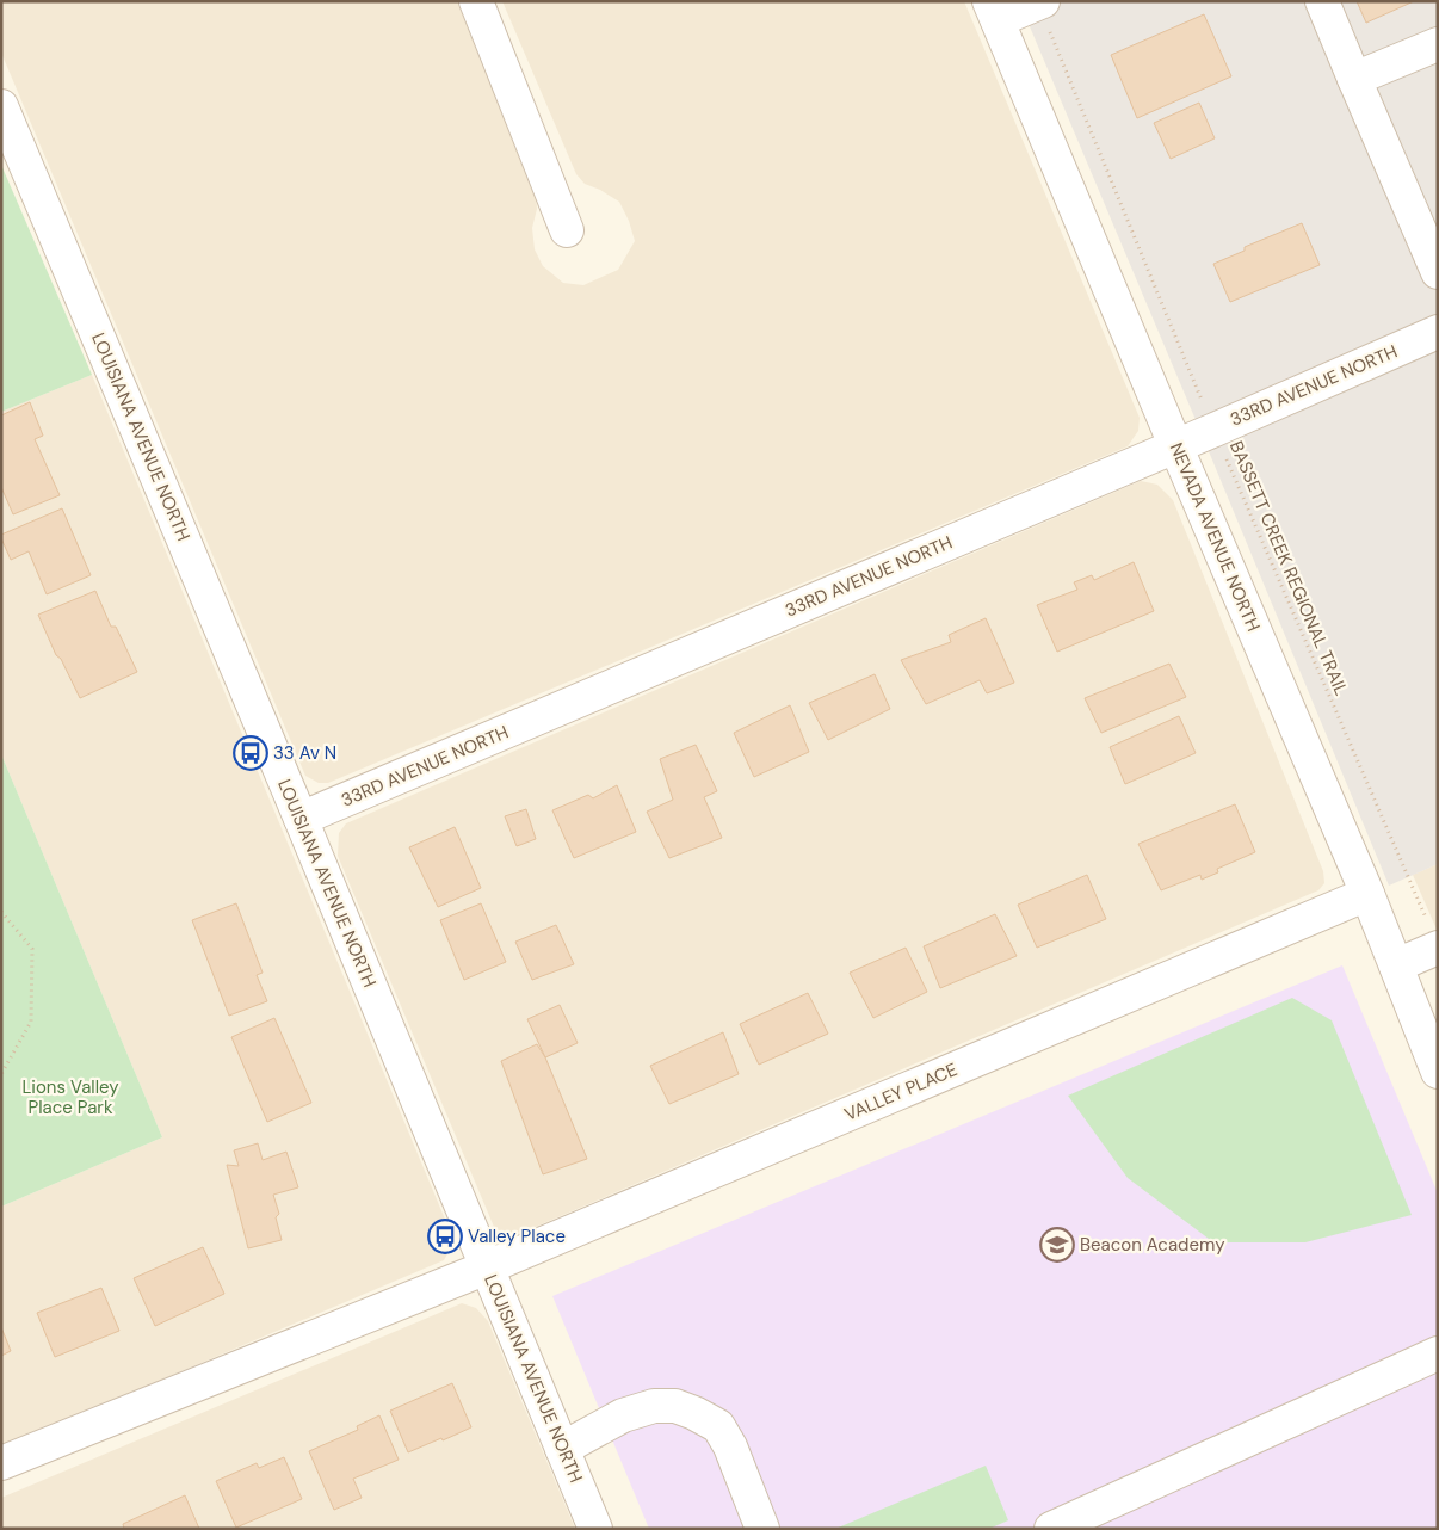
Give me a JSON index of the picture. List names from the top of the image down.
{
  "streets": {
    "street": [
      "33RD AVENUE NORTH",
      "LOUISIANA AVENUE NORTH",
      "NEVADA AVENUE NORTH",
      "VALLEY PLACE"
    ],
    "path": ["BASSETT CREEK REGIONAL TRAIL"]
  },
  "crossings": [
    ["33RD AVENUE NORTH", "LOUISIANA AVENUE NORTH"],
    ["33RD AVENUE NORTH", "NEVADA AVENUE NORTH"],
    ["33RD AVENUE NORTH", "BASSETT CREEK REGIONAL TRAIL"],
    ["LOUISIANA AVENUE NORTH", "VALLEY PLACE"],
    ["NEVADA AVENUE NORTH", "VALLEY PLACE"]
  ],
  "parks": ["Lions Valley Place Park"],
  "places": {
    "bus stop": ["33 Av N", "Valley Place"],
    "school or university": ["Beacon Academy"]
  }
}
